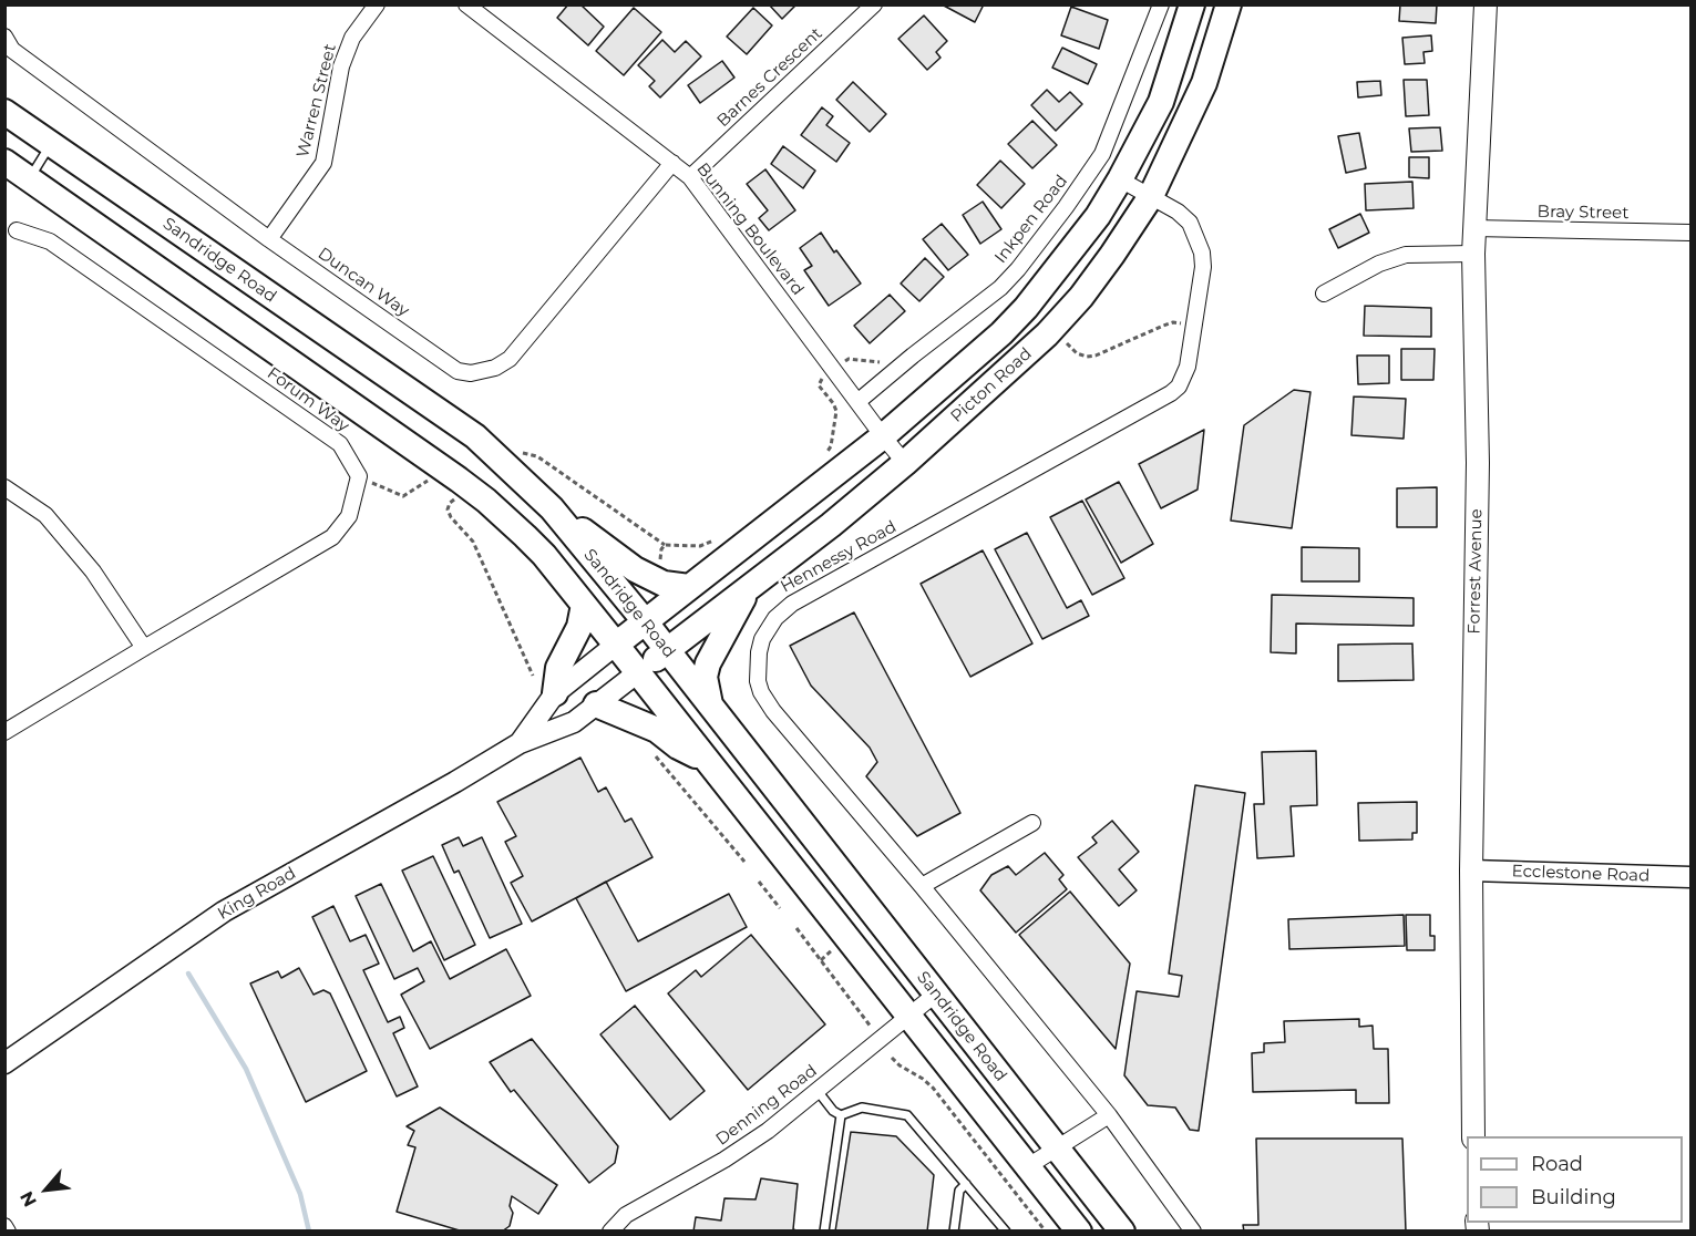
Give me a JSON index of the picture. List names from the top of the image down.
{
  "streets": {
    "main road": ["Sandridge Road", "Picton Road", "Forrest Avenue"],
    "street": [
      "Barnes Crescent",
      "Warren Street",
      "Bray Street",
      "Inkpen Road",
      "Bunning Boulevard",
      "Duncan Way",
      "Forum Way",
      "Hennessy Road",
      "Ecclestone Road",
      "King Road",
      "Denning Road"
    ]
  },
  "crossings": [
    ["Barnes Crescent", "Bunning Boulevard"],
    ["Warren Street", "Duncan Way"],
    ["Bray Street", "Forrest Avenue"],
    ["Inkpen Road", "Bunning Boulevard"],
    ["Bunning Boulevard", "Duncan Way"],
    ["Bunning Boulevard", "Picton Road"],
    ["Sandridge Road", "Picton Road"],
    ["Sandridge Road", "King Road"],
    ["Sandridge Road", "Denning Road"],
    ["Picton Road", "Hennessy Road"],
    ["Picton Road", "King Road"],
    ["Forrest Avenue", "Ecclestone Road"]
  ],
  "legend": ["Road", "Building"],
  "north": "bottom left"
}
